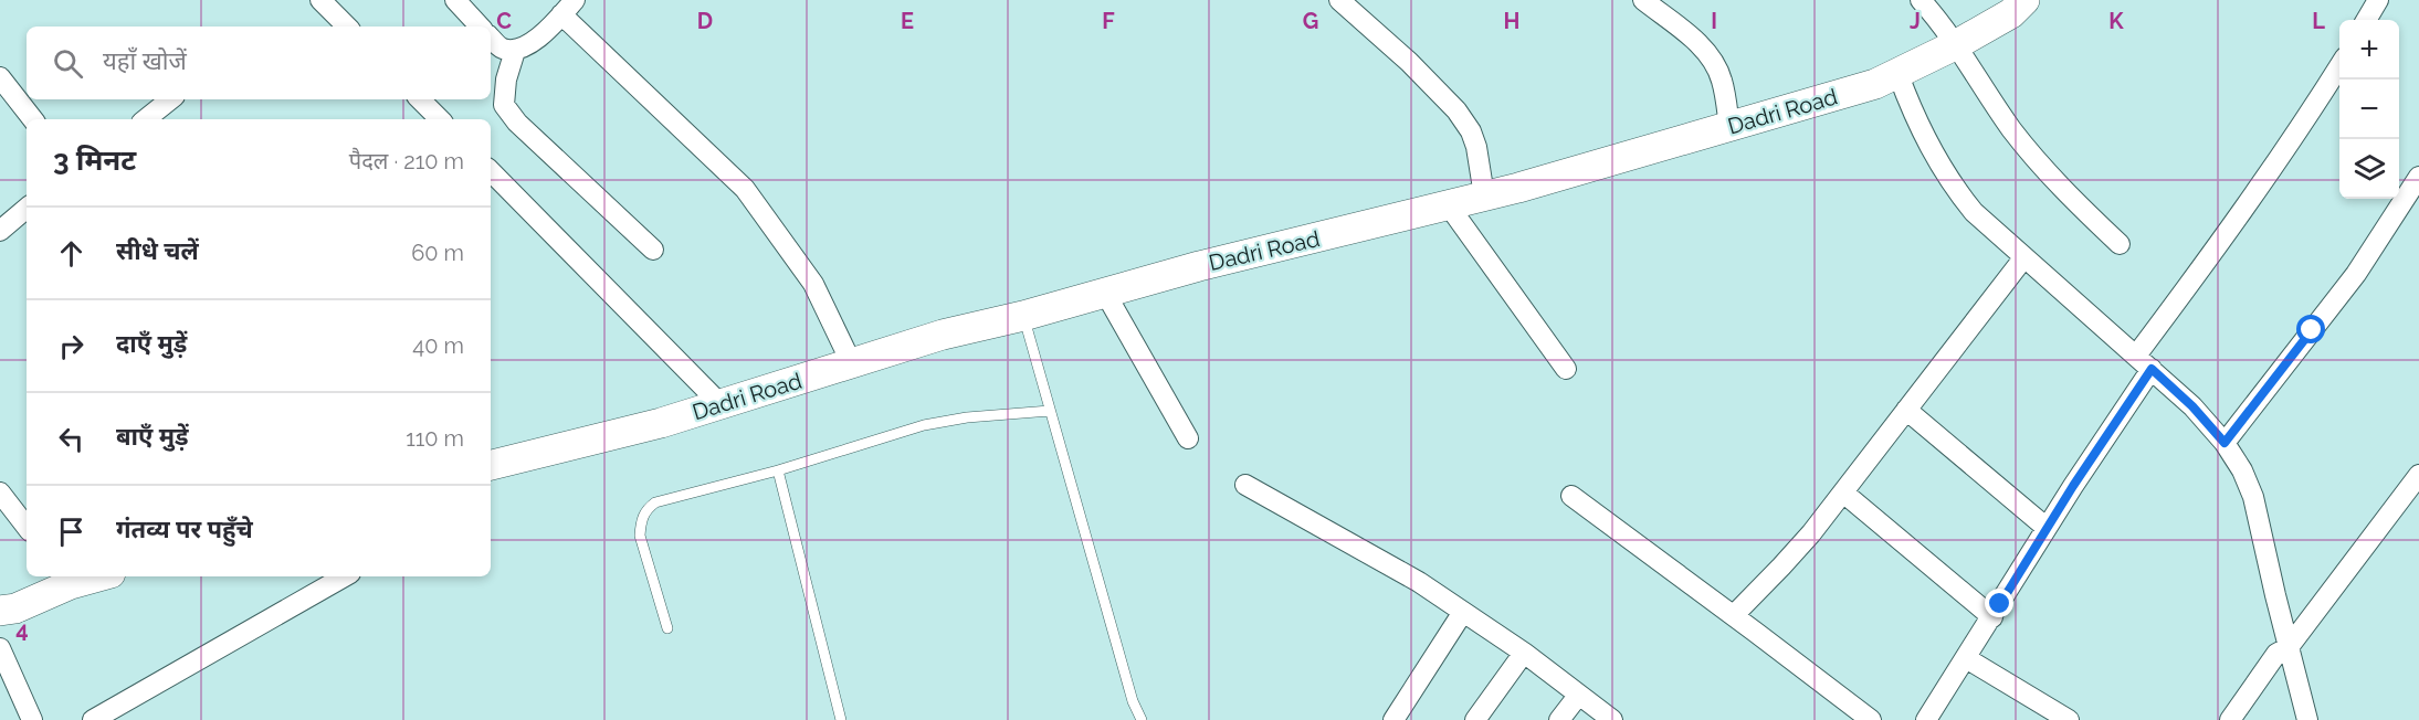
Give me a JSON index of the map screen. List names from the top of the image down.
{
  "streets": {
    "main road": ["Dadri Road"]
  },
  "page": {
    "map_buttons": ["+", "−"],
    "search": "यहाँ खोजें",
    "heading": ["3 मिनट", "पैदल · 210 m"],
    "list": [
      ["सीधे चलें", "60 m"],
      ["दाएँ मुड़ें", "40 m"],
      ["बाएँ मुड़ें", "110 m"],
      "गंतव्य पर पहुँचे"
    ]
  },
  "grid": {
    "columns": [
      "C",
      "D",
      "E",
      "F",
      "G",
      "H",
      "I",
      "J",
      "K",
      "L"
    ],
    "rows": ["4"]
  }
}
